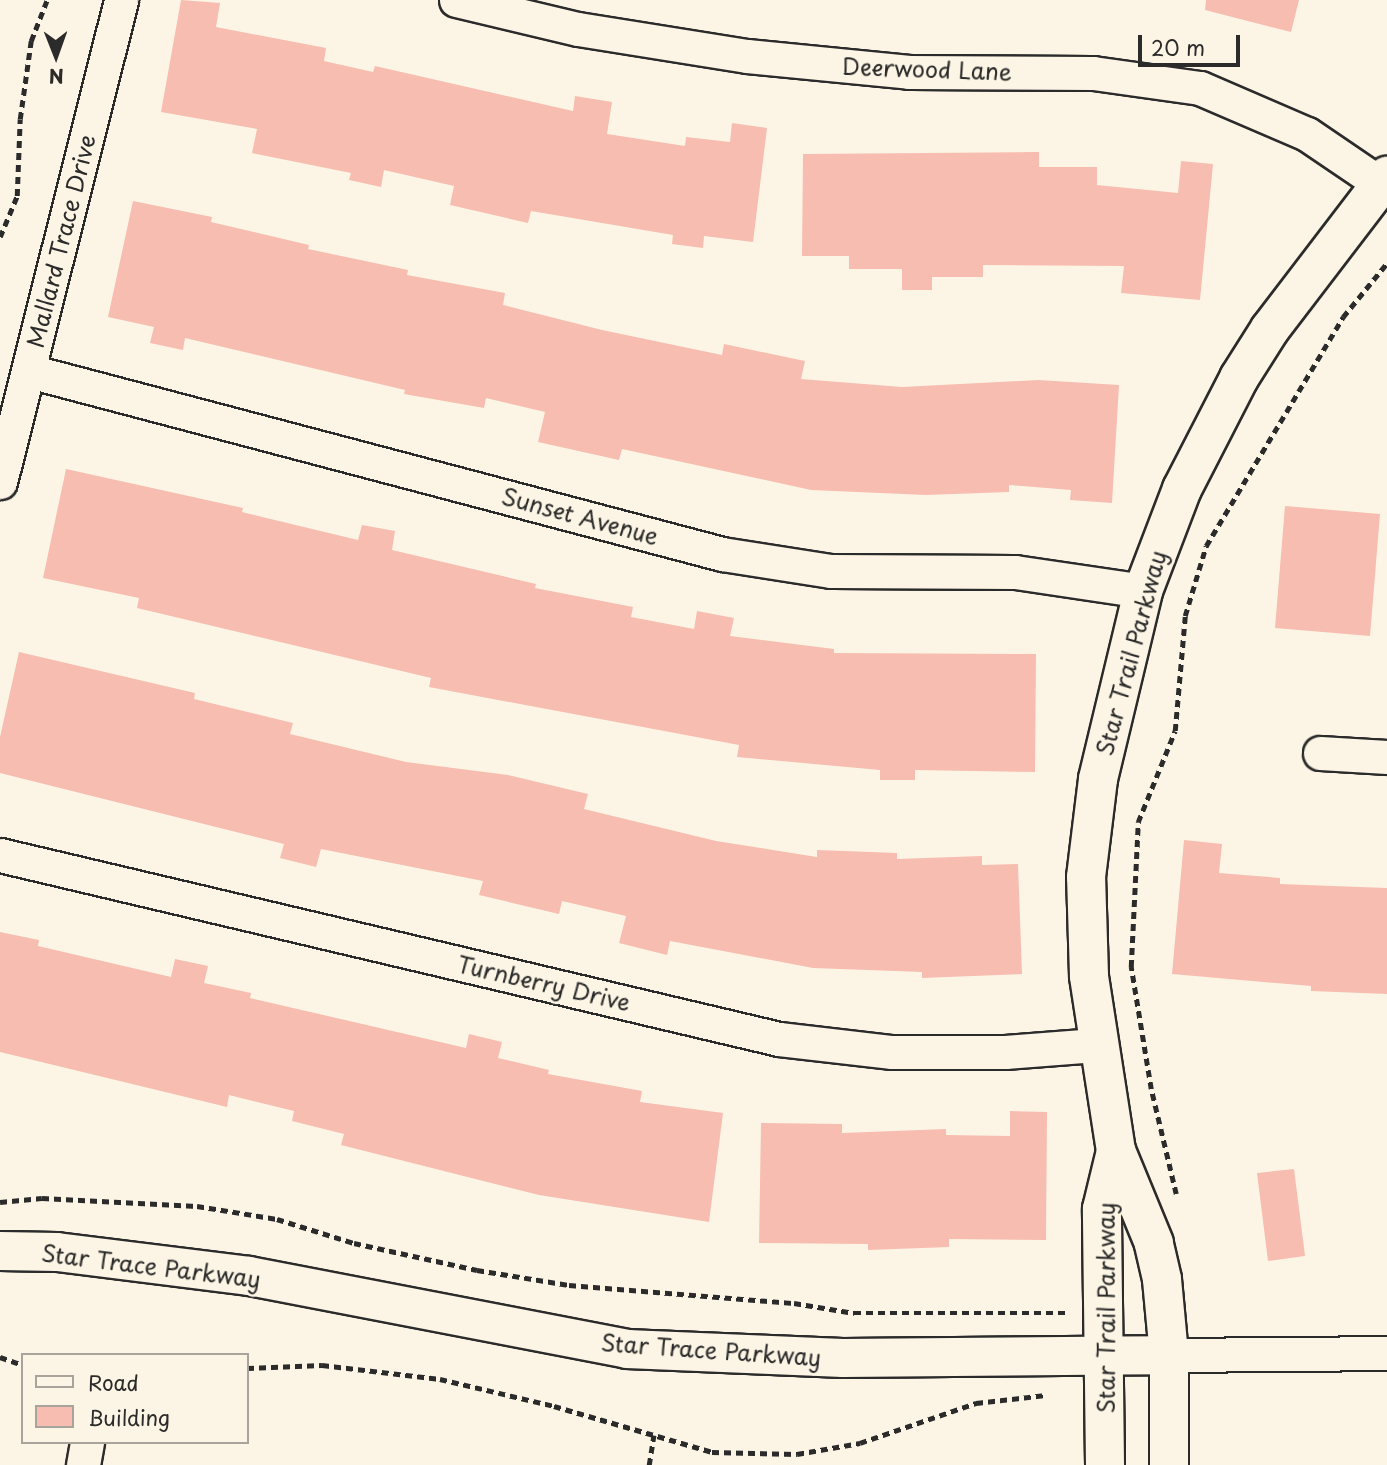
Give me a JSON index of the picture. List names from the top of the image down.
{
  "streets": {
    "street": [
      "Deerwood Lane",
      "Mallard Trace Drive",
      "Sunset Avenue",
      "Star Trail Parkway",
      "Turnberry Drive",
      "Star Trace Parkway"
    ]
  },
  "crossings": [
    ["Deerwood Lane", "Star Trail Parkway"],
    ["Mallard Trace Drive", "Sunset Avenue"],
    ["Sunset Avenue", "Star Trail Parkway"],
    ["Star Trail Parkway", "Turnberry Drive"],
    ["Star Trail Parkway", "Star Trace Parkway"]
  ],
  "legend": ["Road", "Building"],
  "scale_bar": "20 m",
  "north": "bottom"
}
